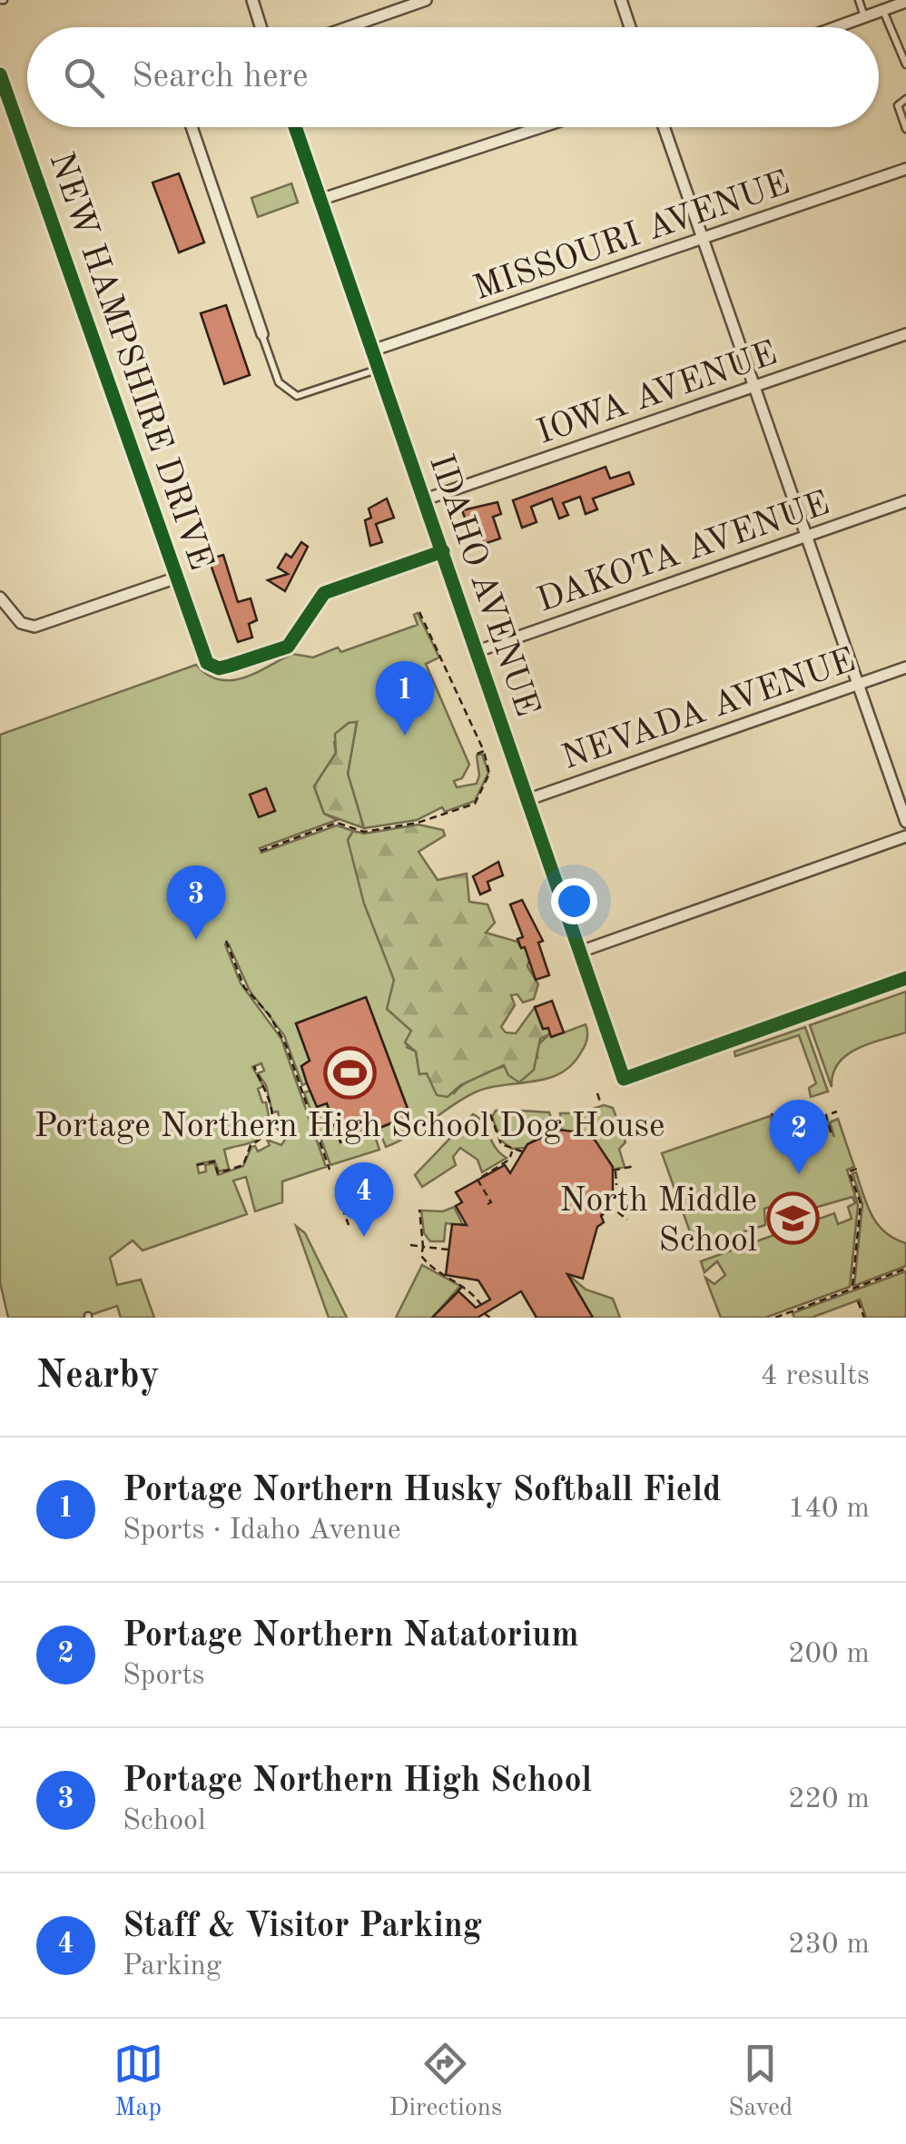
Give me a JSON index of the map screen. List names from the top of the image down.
{
  "streets": {
    "street": [
      "MISSOURI AVENUE",
      "NEW HAMPSHIRE DRIVE",
      "IOWA AVENUE",
      "DAKOTA AVENUE",
      "IDAHO AVENUE",
      "NEVADA AVENUE"
    ]
  },
  "crossings": [
    ["MISSOURI AVENUE", "IDAHO AVENUE"],
    ["NEW HAMPSHIRE DRIVE", "IDAHO AVENUE"],
    ["IOWA AVENUE", "IDAHO AVENUE"],
    ["DAKOTA AVENUE", "IDAHO AVENUE"],
    ["IDAHO AVENUE", "NEVADA AVENUE"]
  ],
  "places": {
    "sports": ["Portage Northern High School Dog House"],
    "school or university": ["North Middle School"]
  },
  "page": {
    "search": "Search here",
    "pins": [
      "1",
      "3",
      "2",
      "4"
    ],
    "heading": ["Nearby", "4 results"],
    "list": [
      {
        "mark": "1",
        "name": "Portage Northern Husky Softball Field",
        "note": "Sports · Idaho Avenue",
        "value": "140 m"
      },
      {
        "mark": "2",
        "name": "Portage Northern Natatorium",
        "note": "Sports",
        "value": "200 m"
      },
      {
        "mark": "3",
        "name": "Portage Northern High School",
        "note": "School",
        "value": "220 m"
      },
      {
        "mark": "4",
        "name": "Staff & Visitor Parking",
        "note": "Parking",
        "value": "230 m"
      }
    ],
    "nav": ["Map", "Directions", "Saved"]
  }
}
